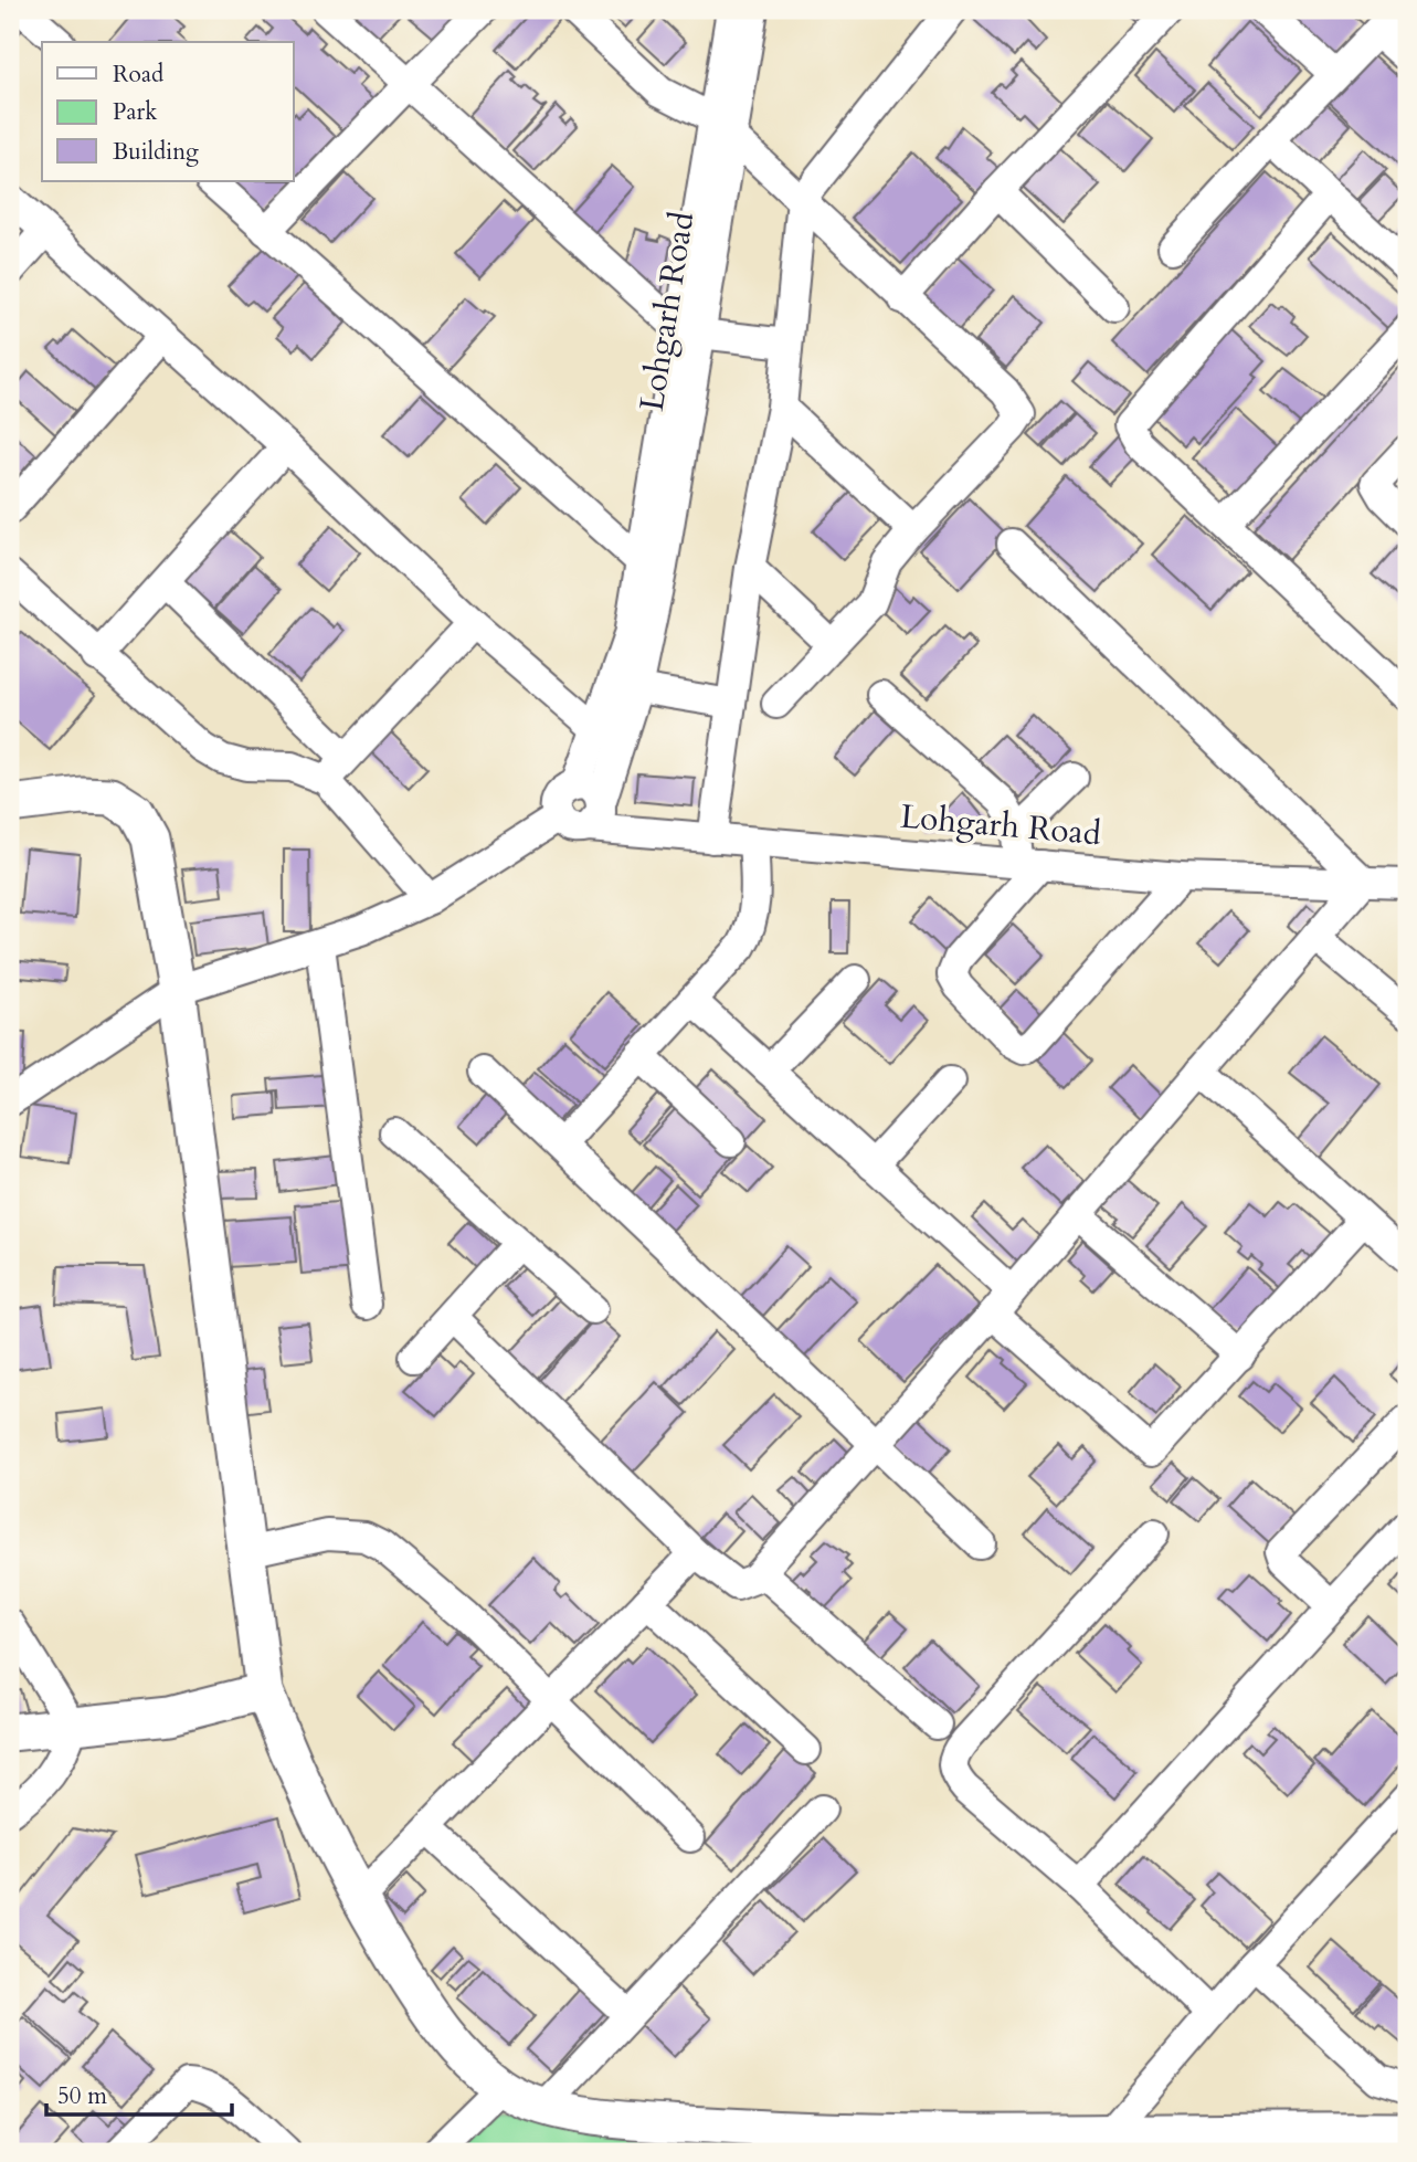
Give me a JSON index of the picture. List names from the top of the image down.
{
  "streets": {
    "street": ["Lohgarh Road"]
  },
  "legend": ["Road", "Park", "Building"],
  "scale_bar": "50 m"
}
